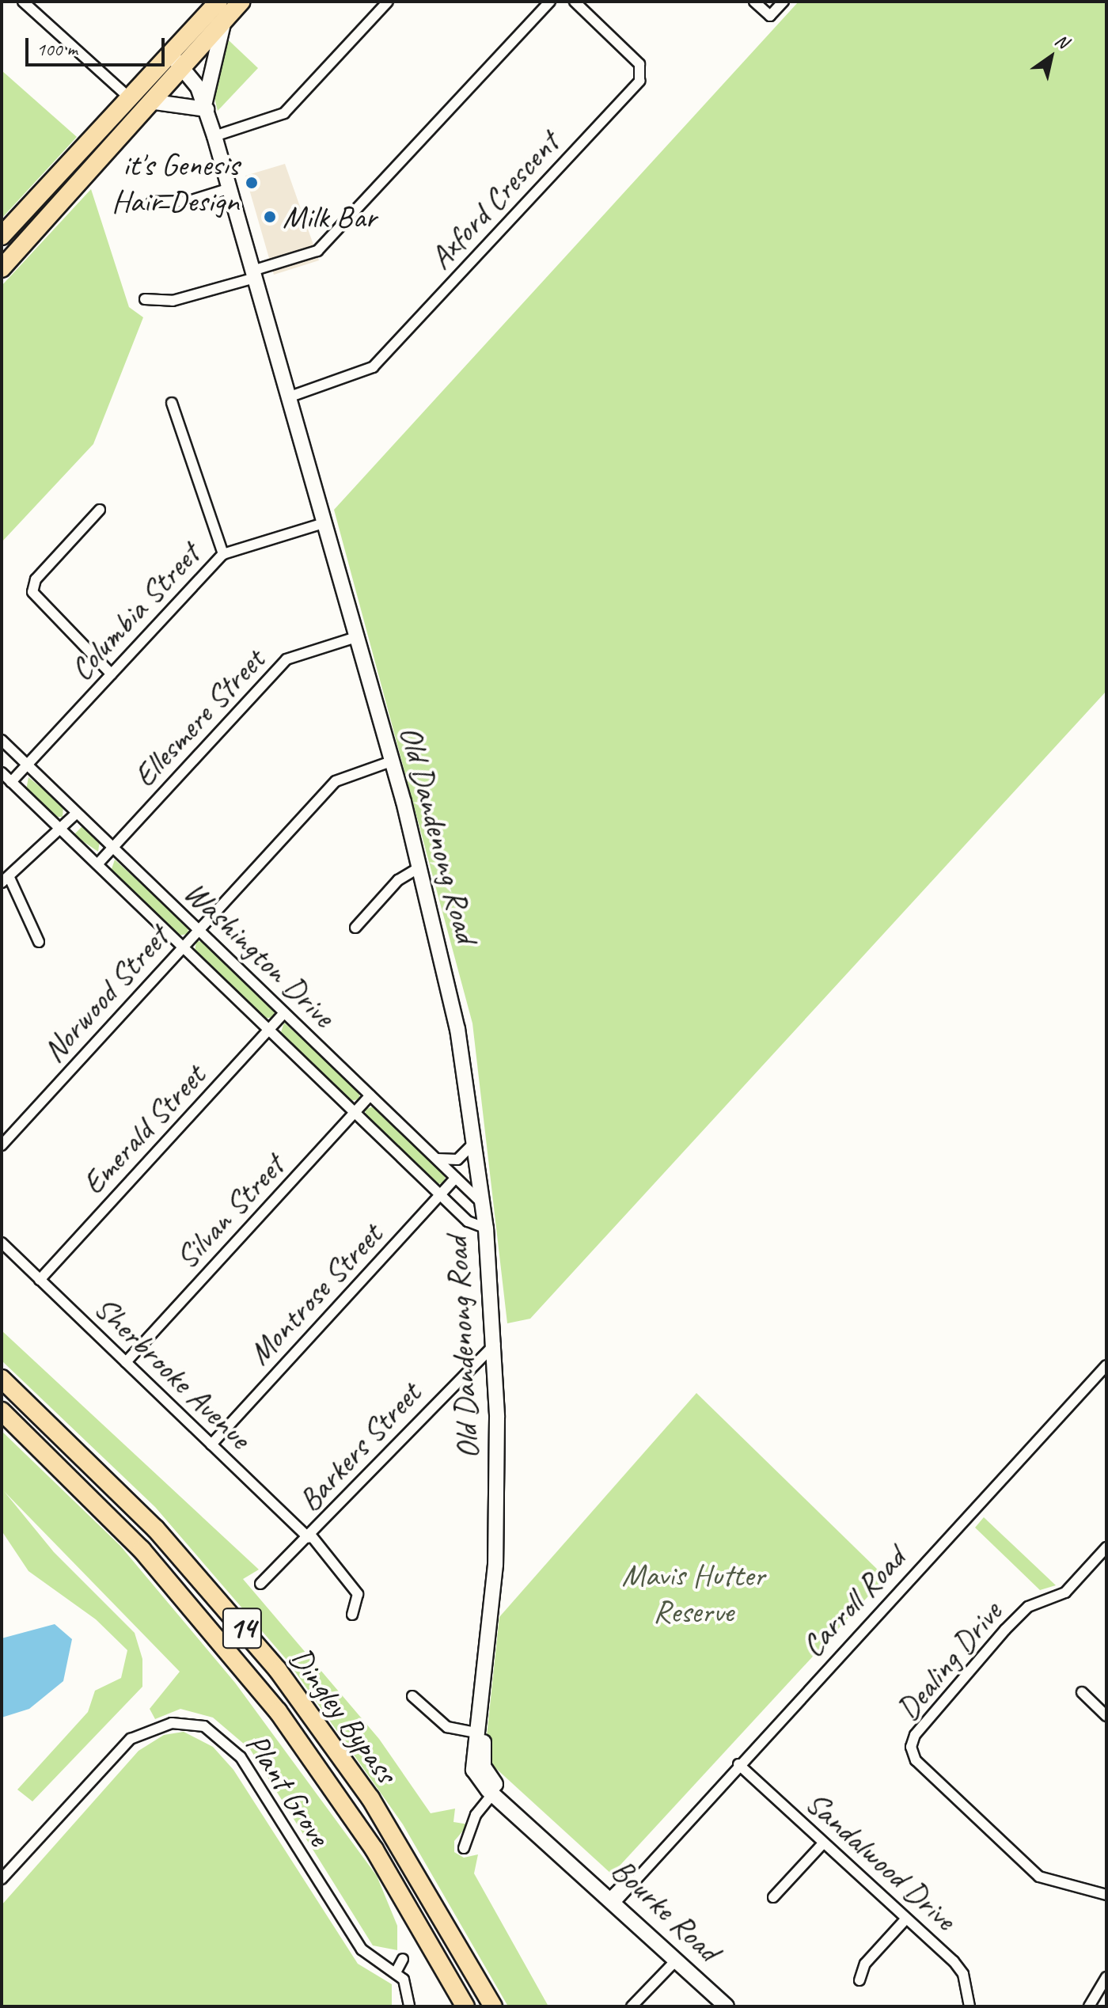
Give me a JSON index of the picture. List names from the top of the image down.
{
  "streets": {
    "highway": ["14", "Dingley Bypass"],
    "main road": ["Old Dandenong Road", "Bourke Road"],
    "street": [
      "Axford Crescent",
      "Columbia Street",
      "Ellesmere Street",
      "Washington Drive",
      "Norwood Street",
      "Emerald Street",
      "Silvan Street",
      "Montrose Street",
      "Sherbrooke Avenue",
      "Barkers Street",
      "Carroll Road",
      "Dealing Drive",
      "Plant Grove",
      "Sandalwood Drive"
    ]
  },
  "crossings": [
    ["Axford Crescent", "Old Dandenong Road"],
    ["Columbia Street", "Old Dandenong Road"],
    ["Columbia Street", "Washington Drive"],
    ["Ellesmere Street", "Old Dandenong Road"],
    ["Ellesmere Street", "Washington Drive"],
    ["Old Dandenong Road", "Washington Drive"],
    ["Old Dandenong Road", "Norwood Street"],
    ["Old Dandenong Road", "Barkers Street"],
    ["Old Dandenong Road", "Bourke Road"],
    ["Washington Drive", "Norwood Street"],
    ["Washington Drive", "Emerald Street"],
    ["Washington Drive", "Silvan Street"],
    ["Washington Drive", "Montrose Street"],
    ["Emerald Street", "Sherbrooke Avenue"],
    ["Silvan Street", "Sherbrooke Avenue"],
    ["Montrose Street", "Sherbrooke Avenue"],
    ["Sherbrooke Avenue", "Barkers Street"],
    ["Carroll Road", "Sandalwood Drive"],
    ["Carroll Road", "Bourke Road"]
  ],
  "parks": ["Mavis Hutter Reserve"],
  "places": ["it's Genesis Hair Design", "Milk Bar"],
  "scale_bar": "100 m",
  "north": "top right"
}
